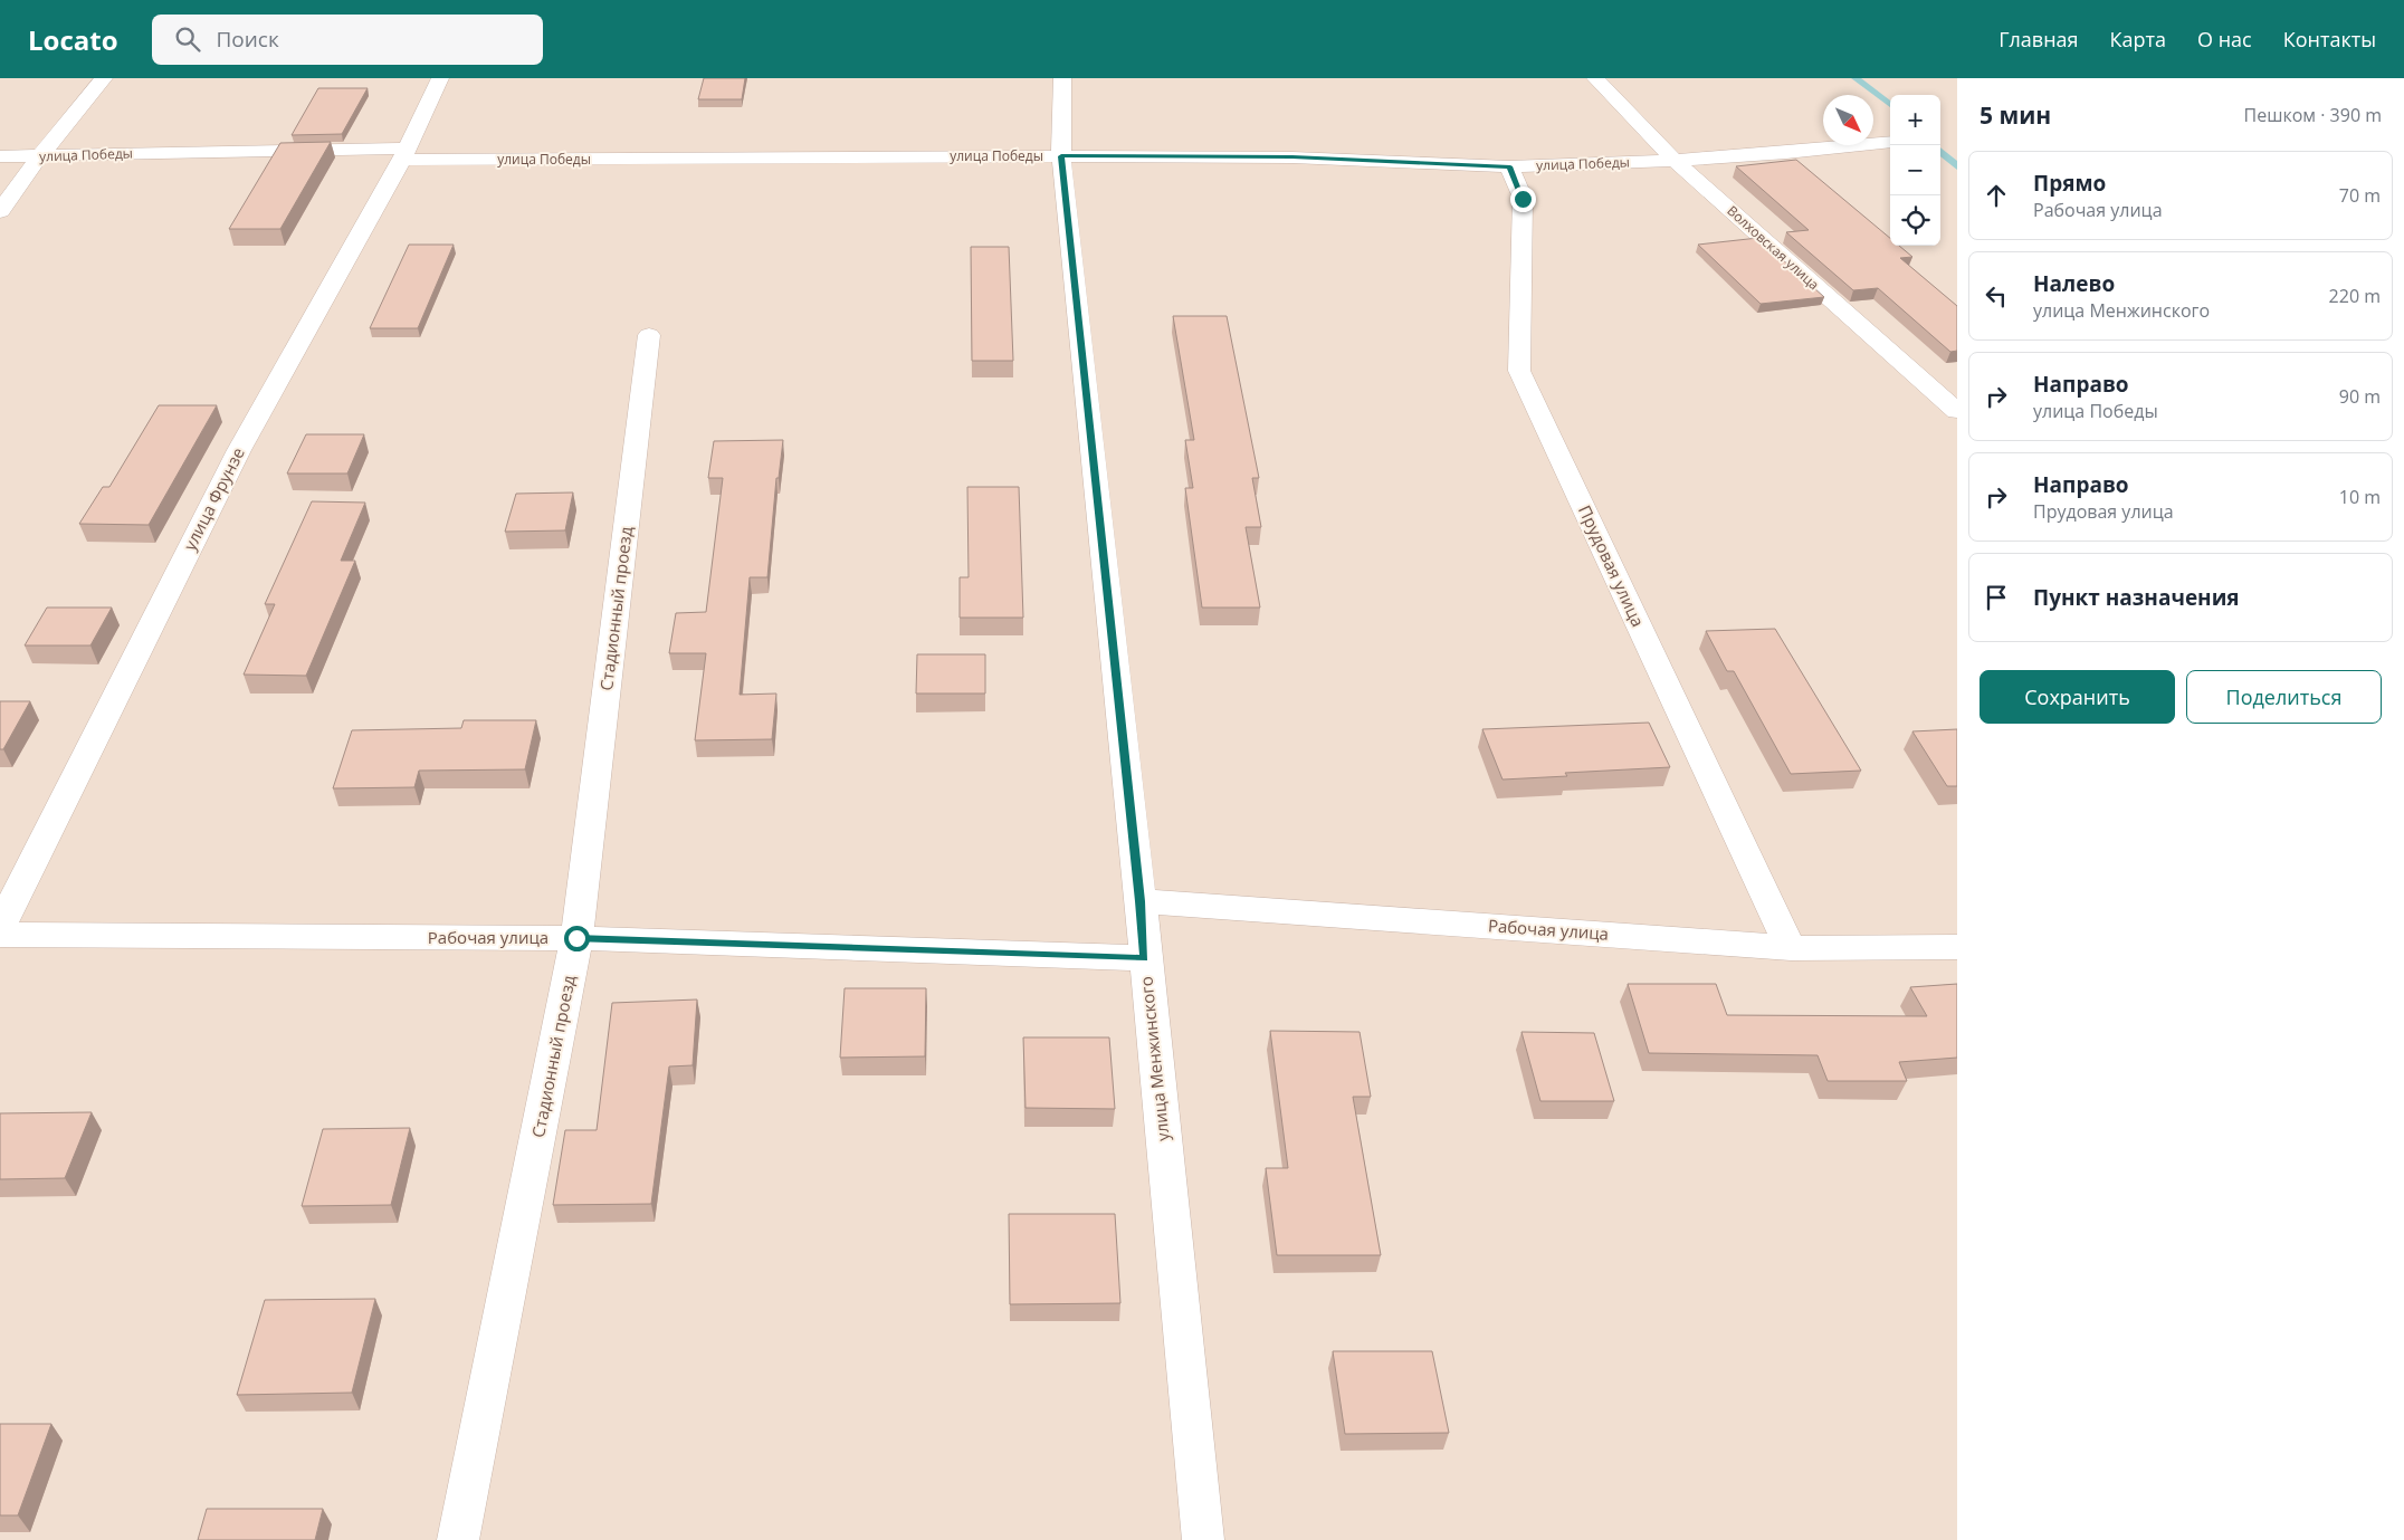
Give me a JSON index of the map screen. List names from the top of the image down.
{
  "streets": {
    "street": [
      "улица Победы",
      "Волховская улица",
      "улица Фрунзе",
      "Прудовая улица",
      "Стадионный проезд",
      "Рабочая улица",
      "улица Менжинского"
    ]
  },
  "crossings": [
    ["улица Победы", "Волховская улица"],
    ["улица Победы", "улица Фрунзе"],
    ["улица Победы", "Прудовая улица"],
    ["улица Победы", "улица Менжинского"],
    ["Прудовая улица", "Рабочая улица"],
    ["Стадионный проезд", "Рабочая улица"],
    ["Рабочая улица", "улица Менжинского"]
  ],
  "north": "bottom right",
  "page": {
    "header": "Locato",
    "search": "Поиск",
    "nav": [
      "Главная",
      "Карта",
      "О нас",
      "Контакты"
    ],
    "heading": ["5 мин", "Пешком · 390 m"],
    "map_buttons": ["+", "−"],
    "list": [
      ["Прямо", "Рабочая улица", "70 m"],
      ["Налево", "улица Менжинского", "220 m"],
      ["Направо", "улица Победы", "90 m"],
      ["Направо", "Прудовая улица", "10 m"],
      "Пункт назначения"
    ],
    "buttons": ["Сохранить", "Поделиться"]
  }
}
